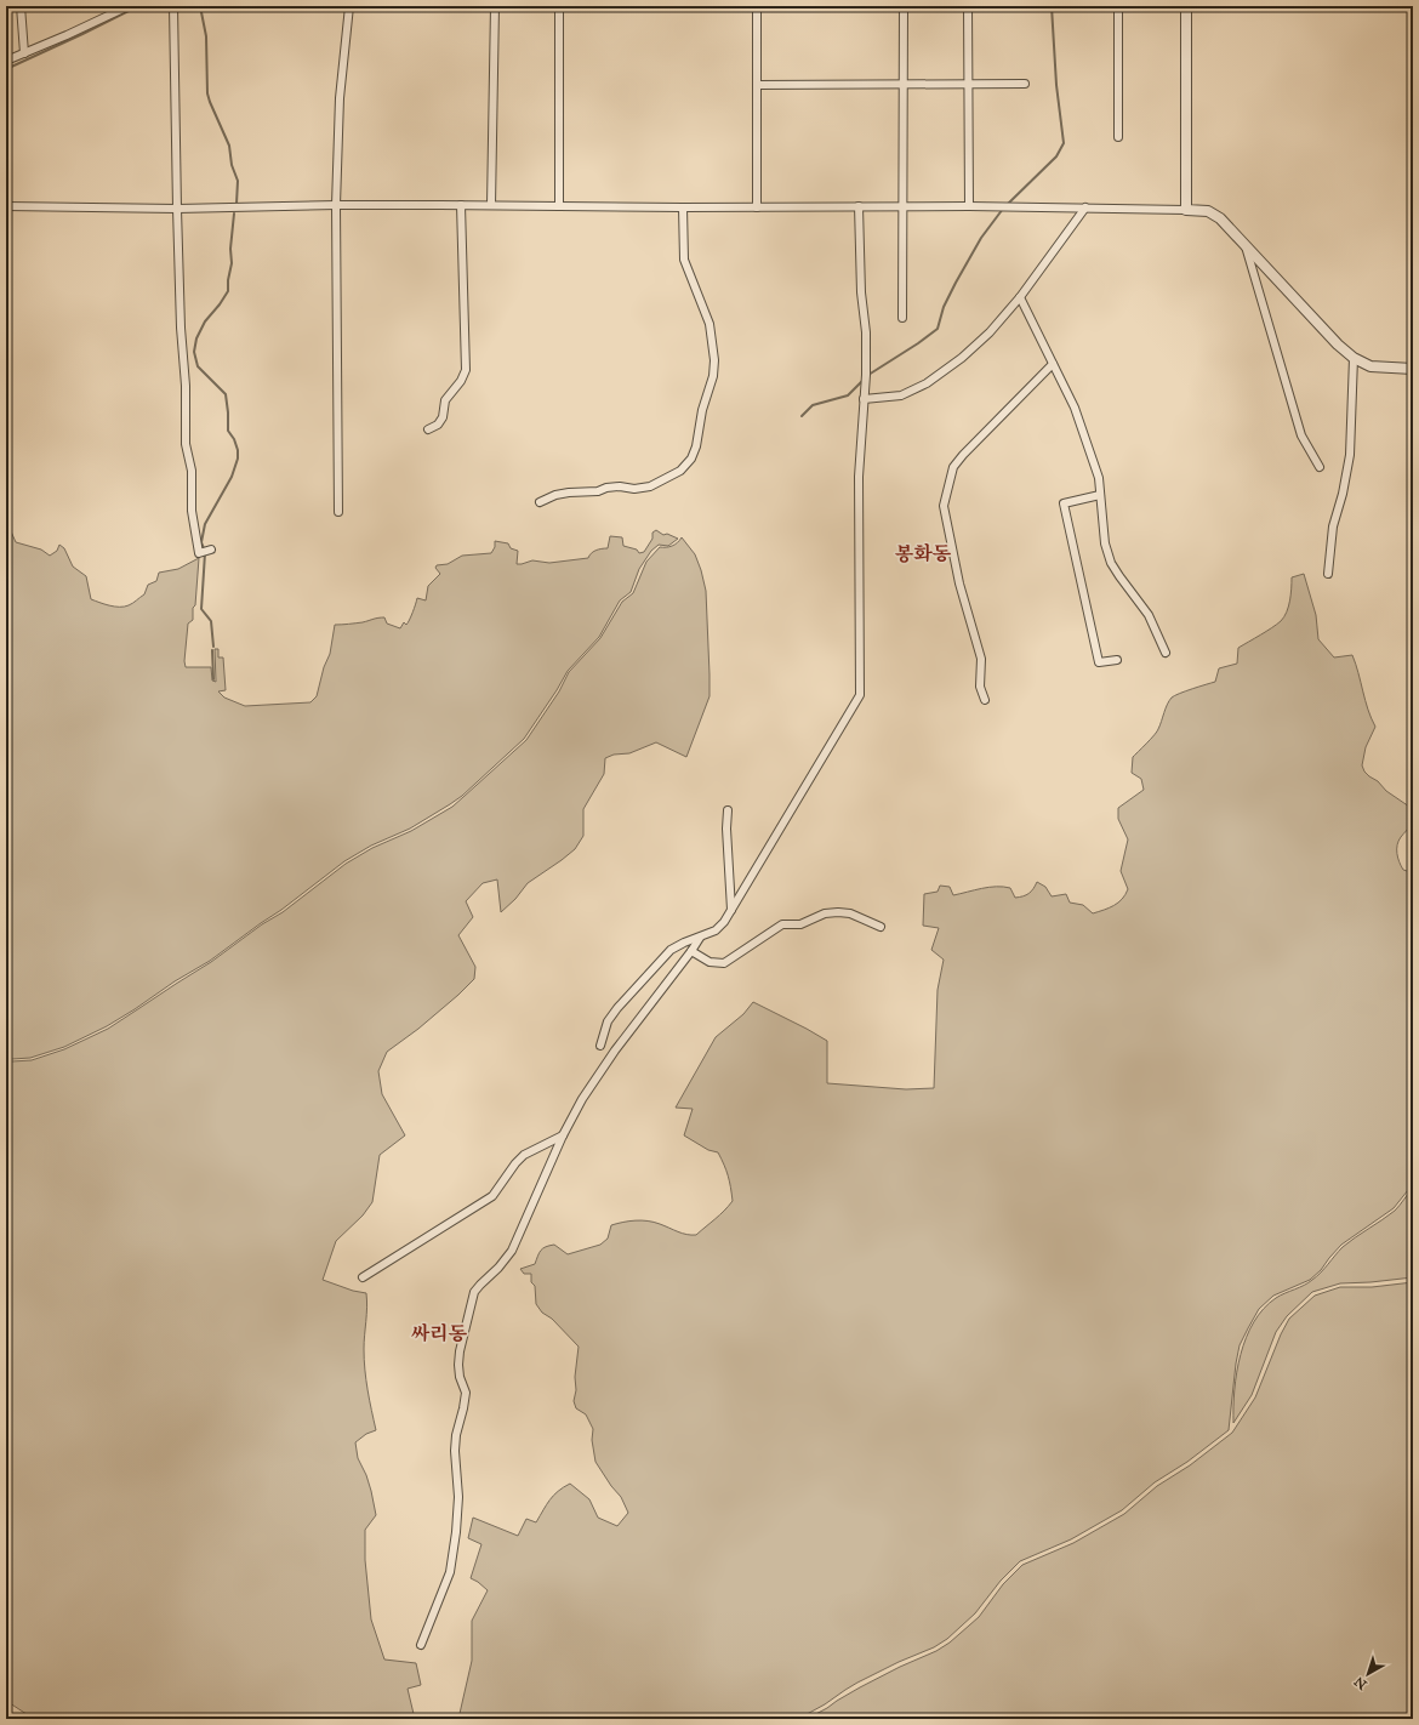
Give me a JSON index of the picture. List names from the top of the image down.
{
  "districts": ["봉화동", "싸리동"],
  "north": "bottom left"
}
